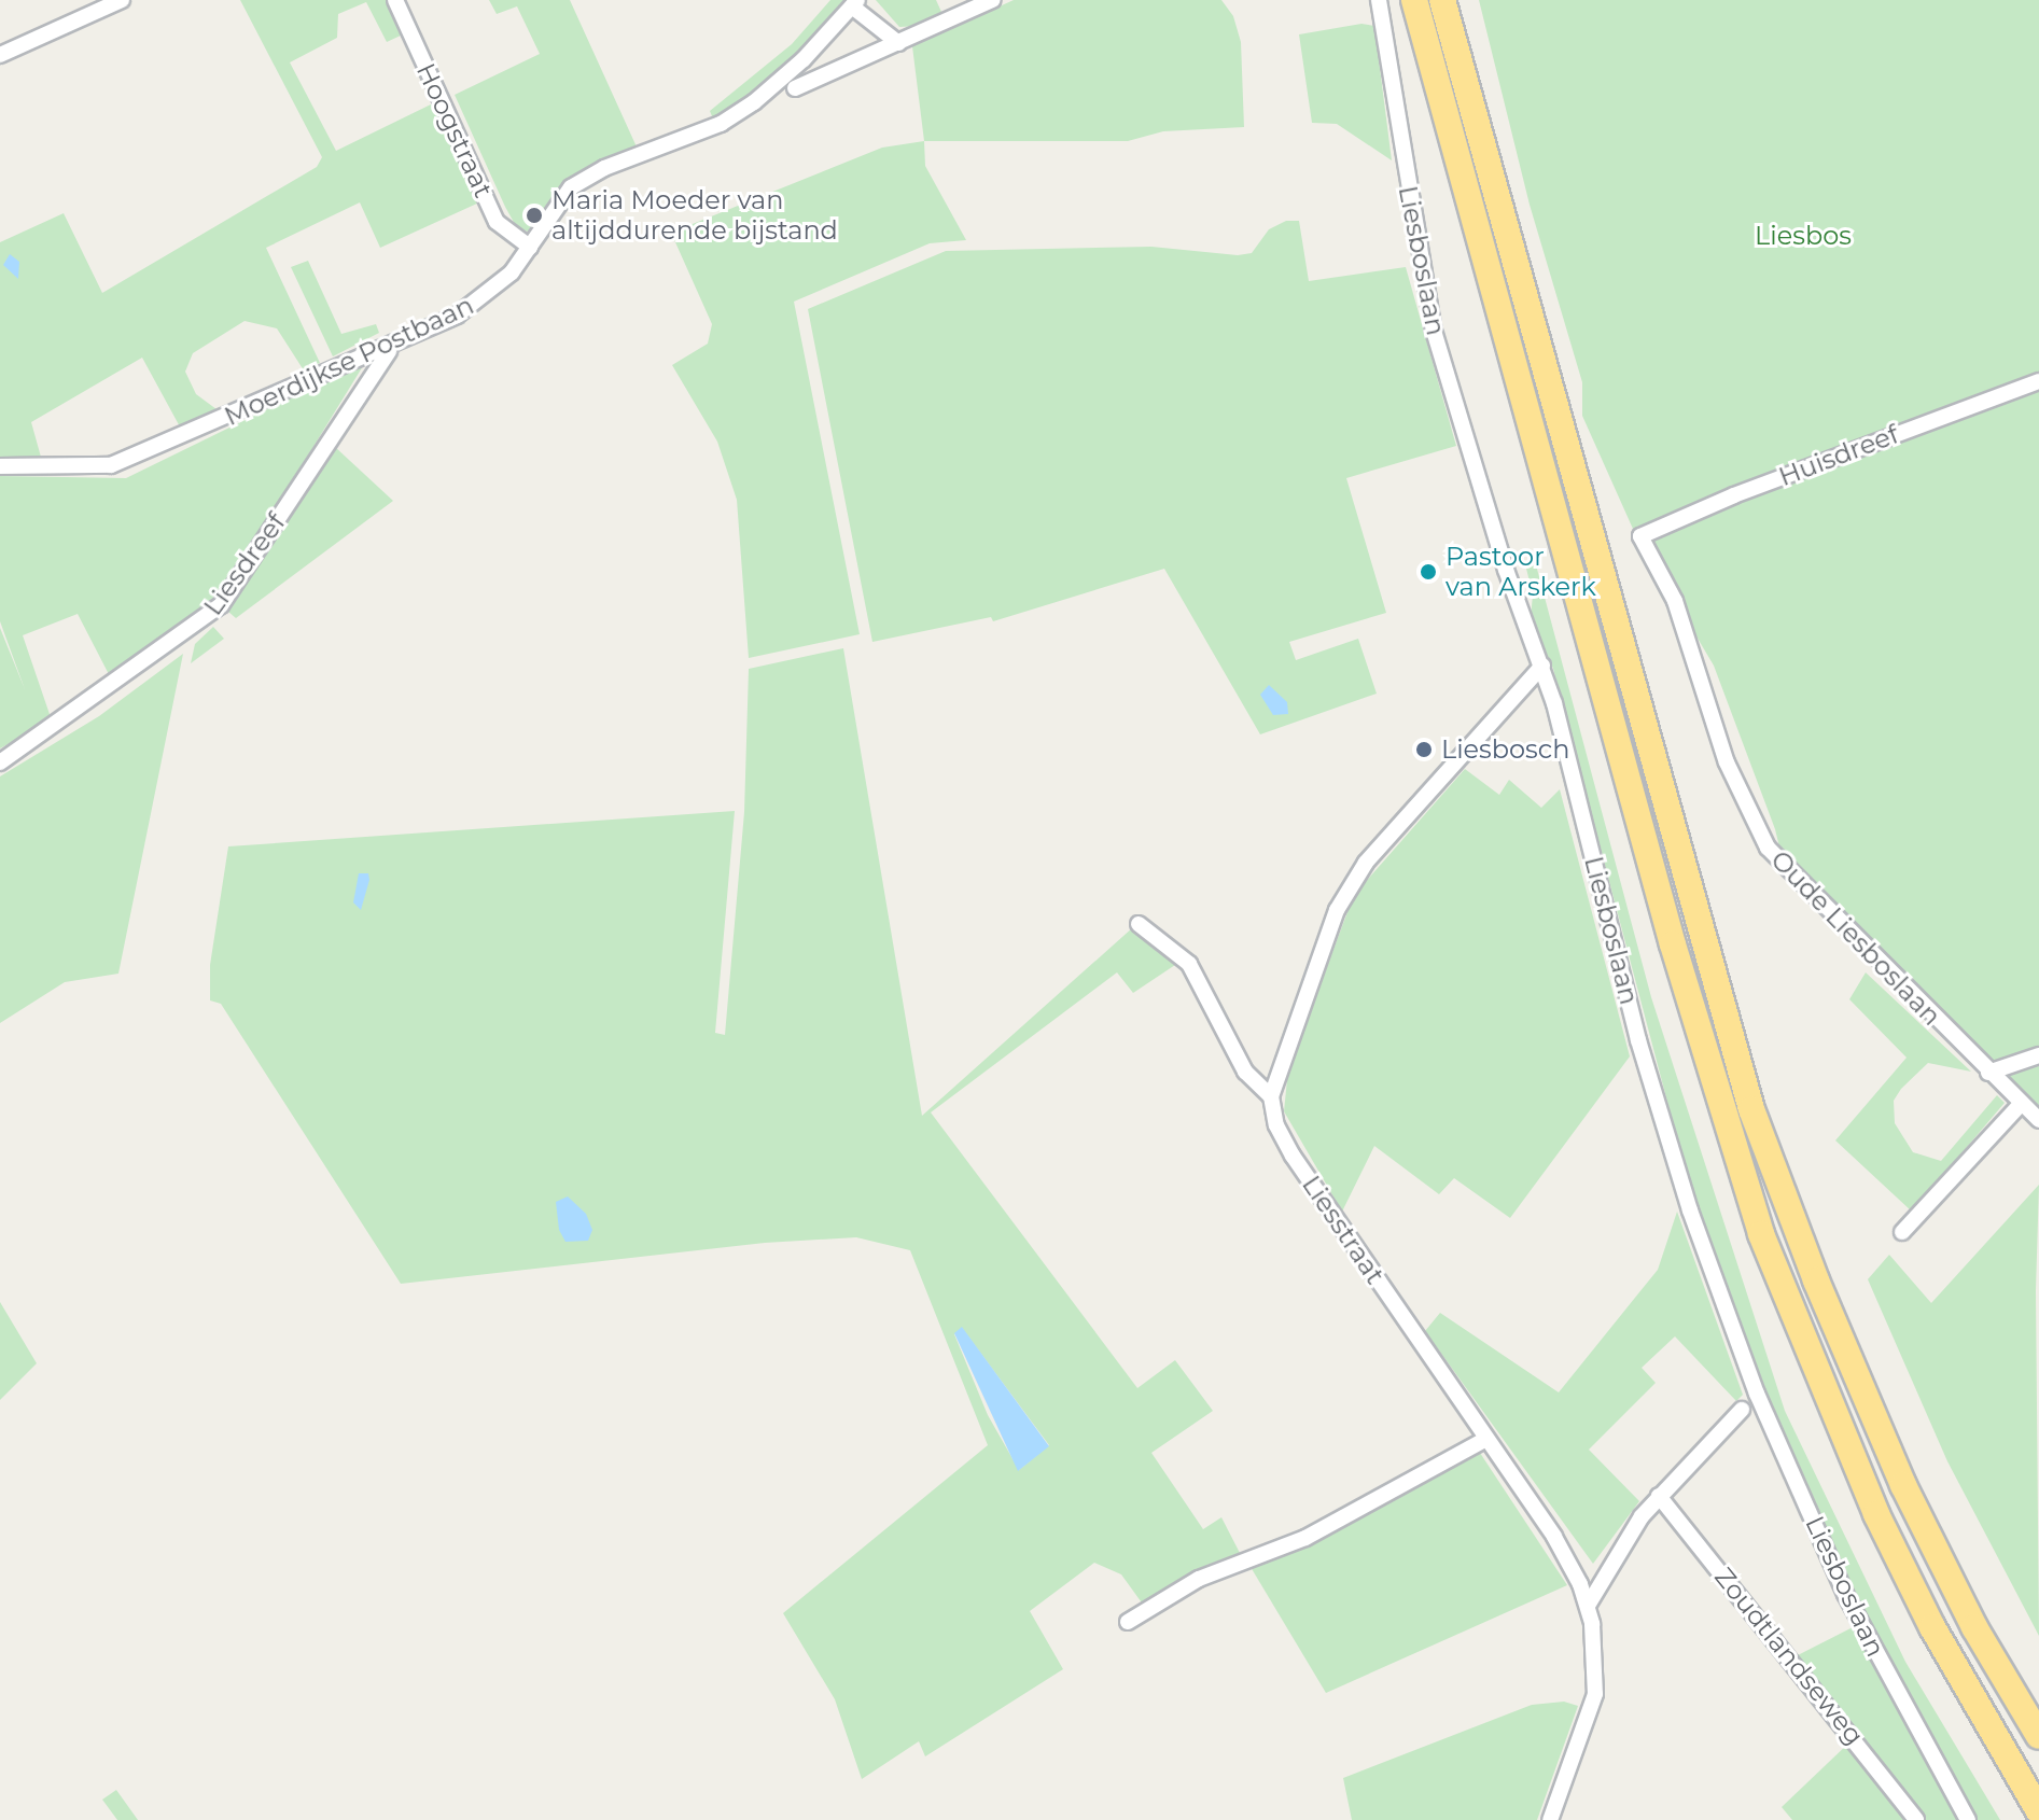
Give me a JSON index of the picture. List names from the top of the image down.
{
  "streets": {
    "street": [
      "Hoogstraat",
      "Liesboslaan",
      "Moerdijkse Postbaan",
      "Huisdreef",
      "Liesdreef",
      "Oude Liesboslaan",
      "Liesstraat",
      "Zoudtlandseweg"
    ]
  },
  "crossings": [
    ["Hoogstraat", "Moerdijkse Postbaan"],
    ["Moerdijkse Postbaan", "Liesdreef"],
    ["Huisdreef", "Oude Liesboslaan"]
  ],
  "parks": ["Liesbos"],
  "places": ["Maria Moeder van altijddurende bijstand", "Pastoor van Arskerk", "Liesbosch"]
}
